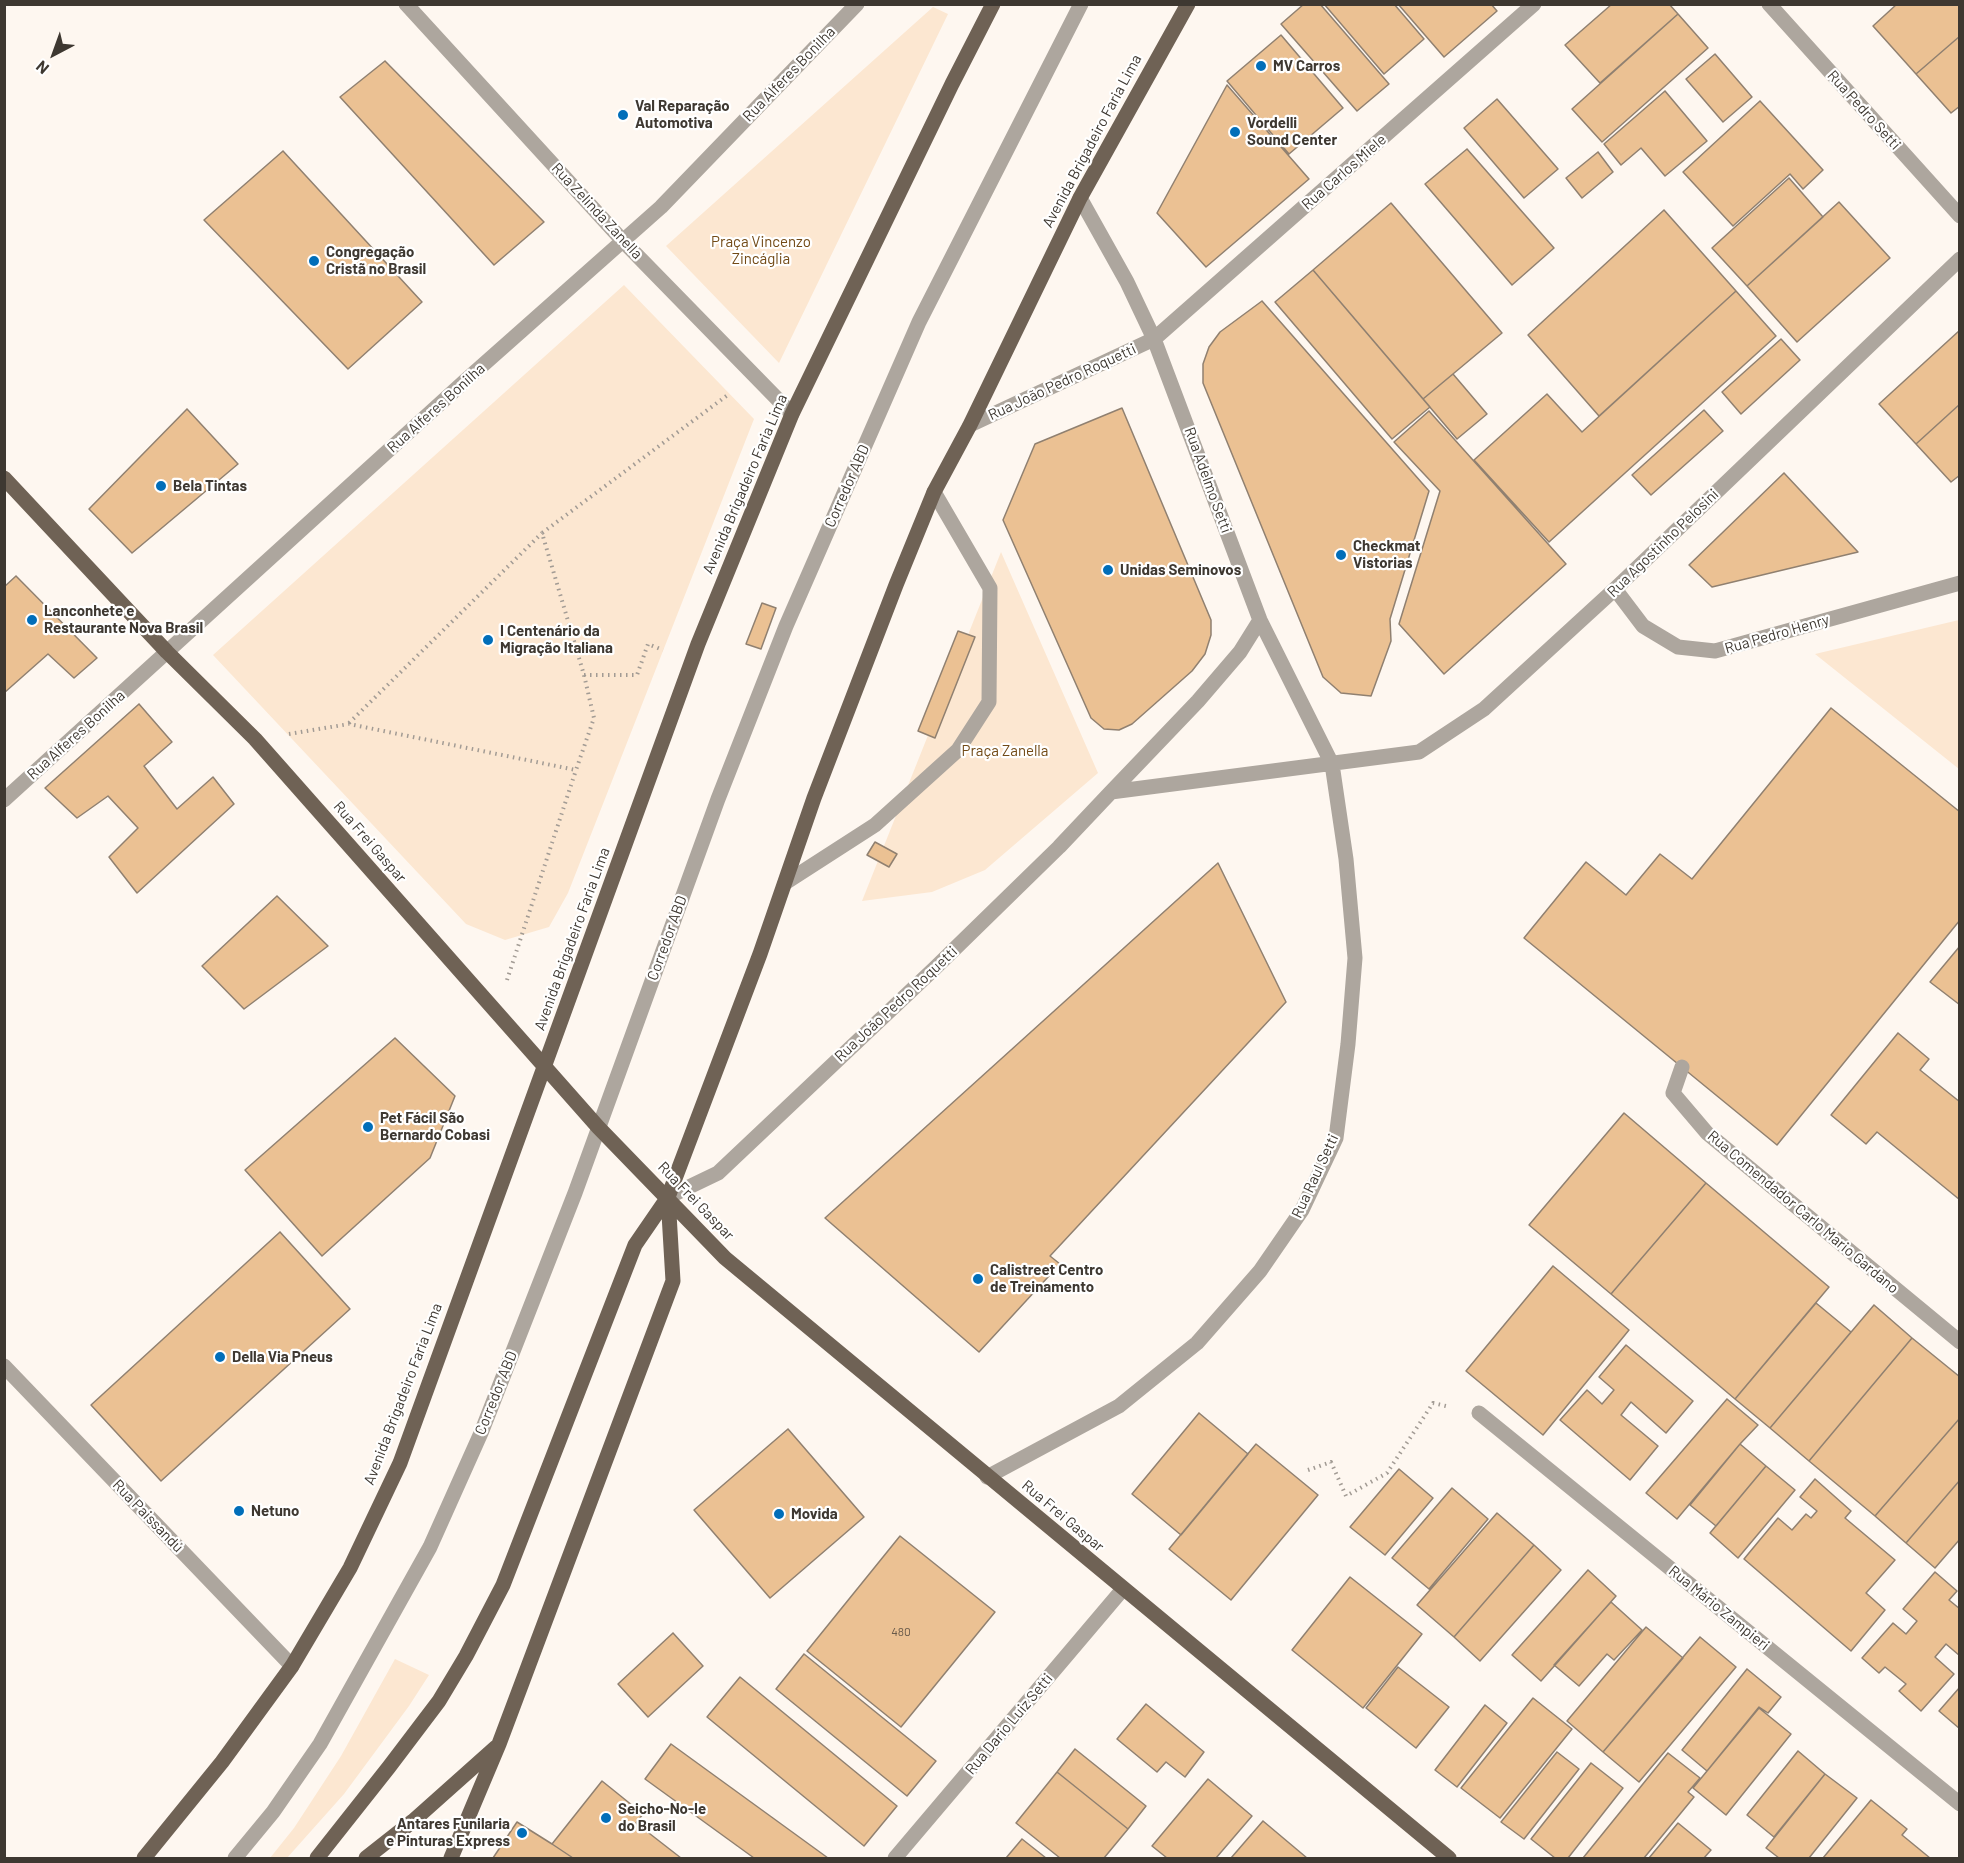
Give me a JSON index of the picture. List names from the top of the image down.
{
  "streets": {
    "main road": ["Avenida Brigadeiro Faria Lima", "Rua Frei Gaspar"],
    "street": [
      "Rua Alferes Bonilha",
      "Rua Pedro Setti",
      "Rua Carlos Miele",
      "Rua Zelinda Zanella",
      "Rua João Pedro Roquetti",
      "Rua Adelmo Setti",
      "Corredor ABD",
      "Rua Agostinho Pelosini",
      "Rua Pedro Henry",
      "Rua Raul Setti",
      "Rua Comendador Carlo Mario Gardano",
      "Rua Paissandú",
      "Rua Mário Zampieri",
      "Rua Dario Luiz Setti"
    ]
  },
  "crossings": [
    ["Rua Alferes Bonilha", "Rua Zelinda Zanella"],
    ["Rua Alferes Bonilha", "Rua Frei Gaspar"],
    ["Avenida Brigadeiro Faria Lima", "Rua Zelinda Zanella"],
    ["Avenida Brigadeiro Faria Lima", "Rua João Pedro Roquetti"],
    ["Avenida Brigadeiro Faria Lima", "Rua Adelmo Setti"],
    ["Avenida Brigadeiro Faria Lima", "Rua Frei Gaspar"],
    ["Avenida Brigadeiro Faria Lima", "Rua Paissandú"],
    ["Rua Carlos Miele", "Rua João Pedro Roquetti"],
    ["Rua Carlos Miele", "Rua Adelmo Setti"],
    ["Rua João Pedro Roquetti", "Rua Adelmo Setti"],
    ["Rua João Pedro Roquetti", "Rua Frei Gaspar"],
    ["Rua Adelmo Setti", "Rua Agostinho Pelosini"],
    ["Rua Adelmo Setti", "Rua Raul Setti"],
    ["Corredor ABD", "Rua Frei Gaspar"],
    ["Rua Agostinho Pelosini", "Rua Pedro Henry"],
    ["Rua Agostinho Pelosini", "Rua Raul Setti"],
    ["Rua Frei Gaspar", "Rua Raul Setti"],
    ["Rua Frei Gaspar", "Rua Dario Luiz Setti"]
  ],
  "parks": ["Praça Vincenzo Zincáglia", "Praça Zanella"],
  "places": [
    "MV Carros",
    "Val Reparação Automotiva",
    "Vordelli Sound Center",
    "Congregação Cristã no Brasil",
    "Bela Tintas",
    "Checkmat Vistorias",
    "Unidas Seminovos",
    "Lanconhete e Restaurante Nova Brasil",
    "I Centenário da Migração Italiana",
    "Pet Fácil São Bernardo Cobasi",
    "Calistreet Centro de Treinamento",
    "Della Via Pneus",
    "Netuno",
    "Movida",
    "Seicho-No-Ie do Brasil",
    "Antares Funilaria e Pinturas Express"
  ],
  "house_numbers": ["480"],
  "north": "bottom left"
}
